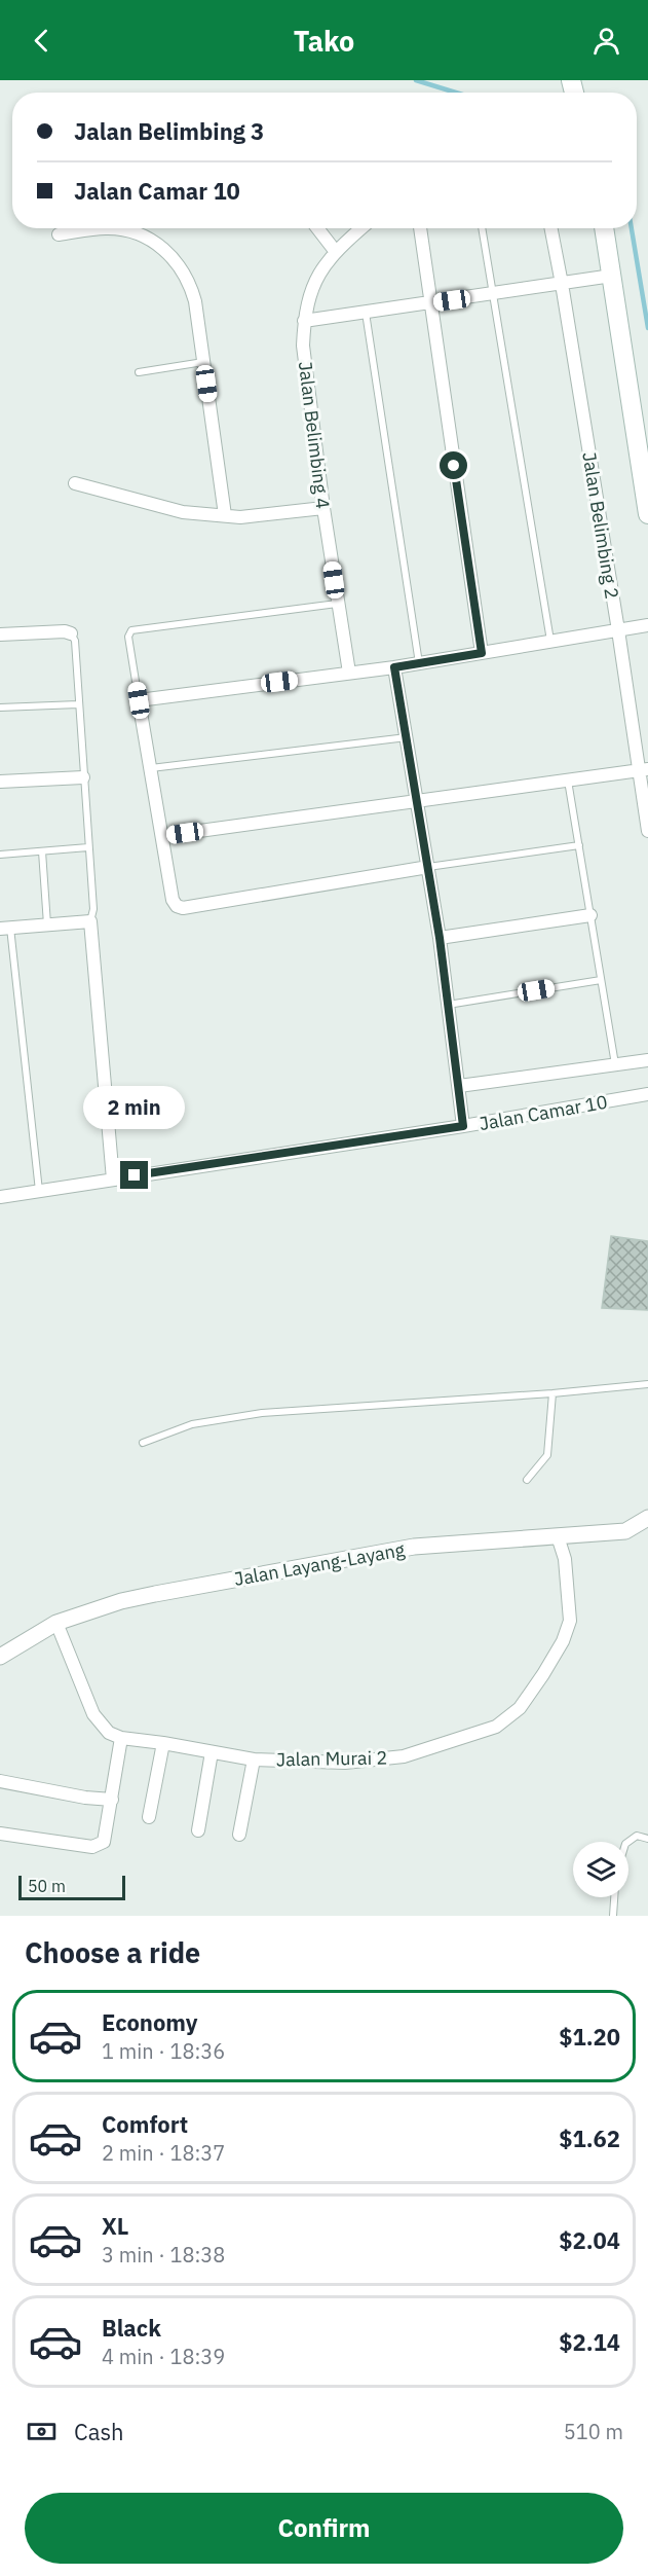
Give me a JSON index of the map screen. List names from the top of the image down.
{
  "streets": {
    "street": [
      "Jalan Belimbing 4",
      "Jalan Belimbing 2",
      "Jalan Camar 10",
      "Jalan Layang-Layang",
      "Jalan Murai 2"
    ]
  },
  "crossings": [
    ["Jalan Layang-Layang", "Jalan Murai 2"]
  ],
  "scale_bar": "50 m",
  "page": {
    "header": "Tako",
    "banner": ["Jalan Belimbing 3", "Jalan Camar 10"],
    "bubble": "2 min",
    "scale": "50 m",
    "heading": "Choose a ride",
    "list": [
      {
        "name": "Economy",
        "note": "1 min · 18:36",
        "value": "$1.20"
      },
      {
        "name": "Comfort",
        "note": "2 min · 18:37",
        "value": "$1.62"
      },
      {
        "name": "XL",
        "note": "3 min · 18:38",
        "value": "$2.04"
      },
      {
        "name": "Black",
        "note": "4 min · 18:39",
        "value": "$2.14"
      }
    ],
    "pay": ["Cash", "510 m"],
    "buttons": "Confirm"
  }
}
